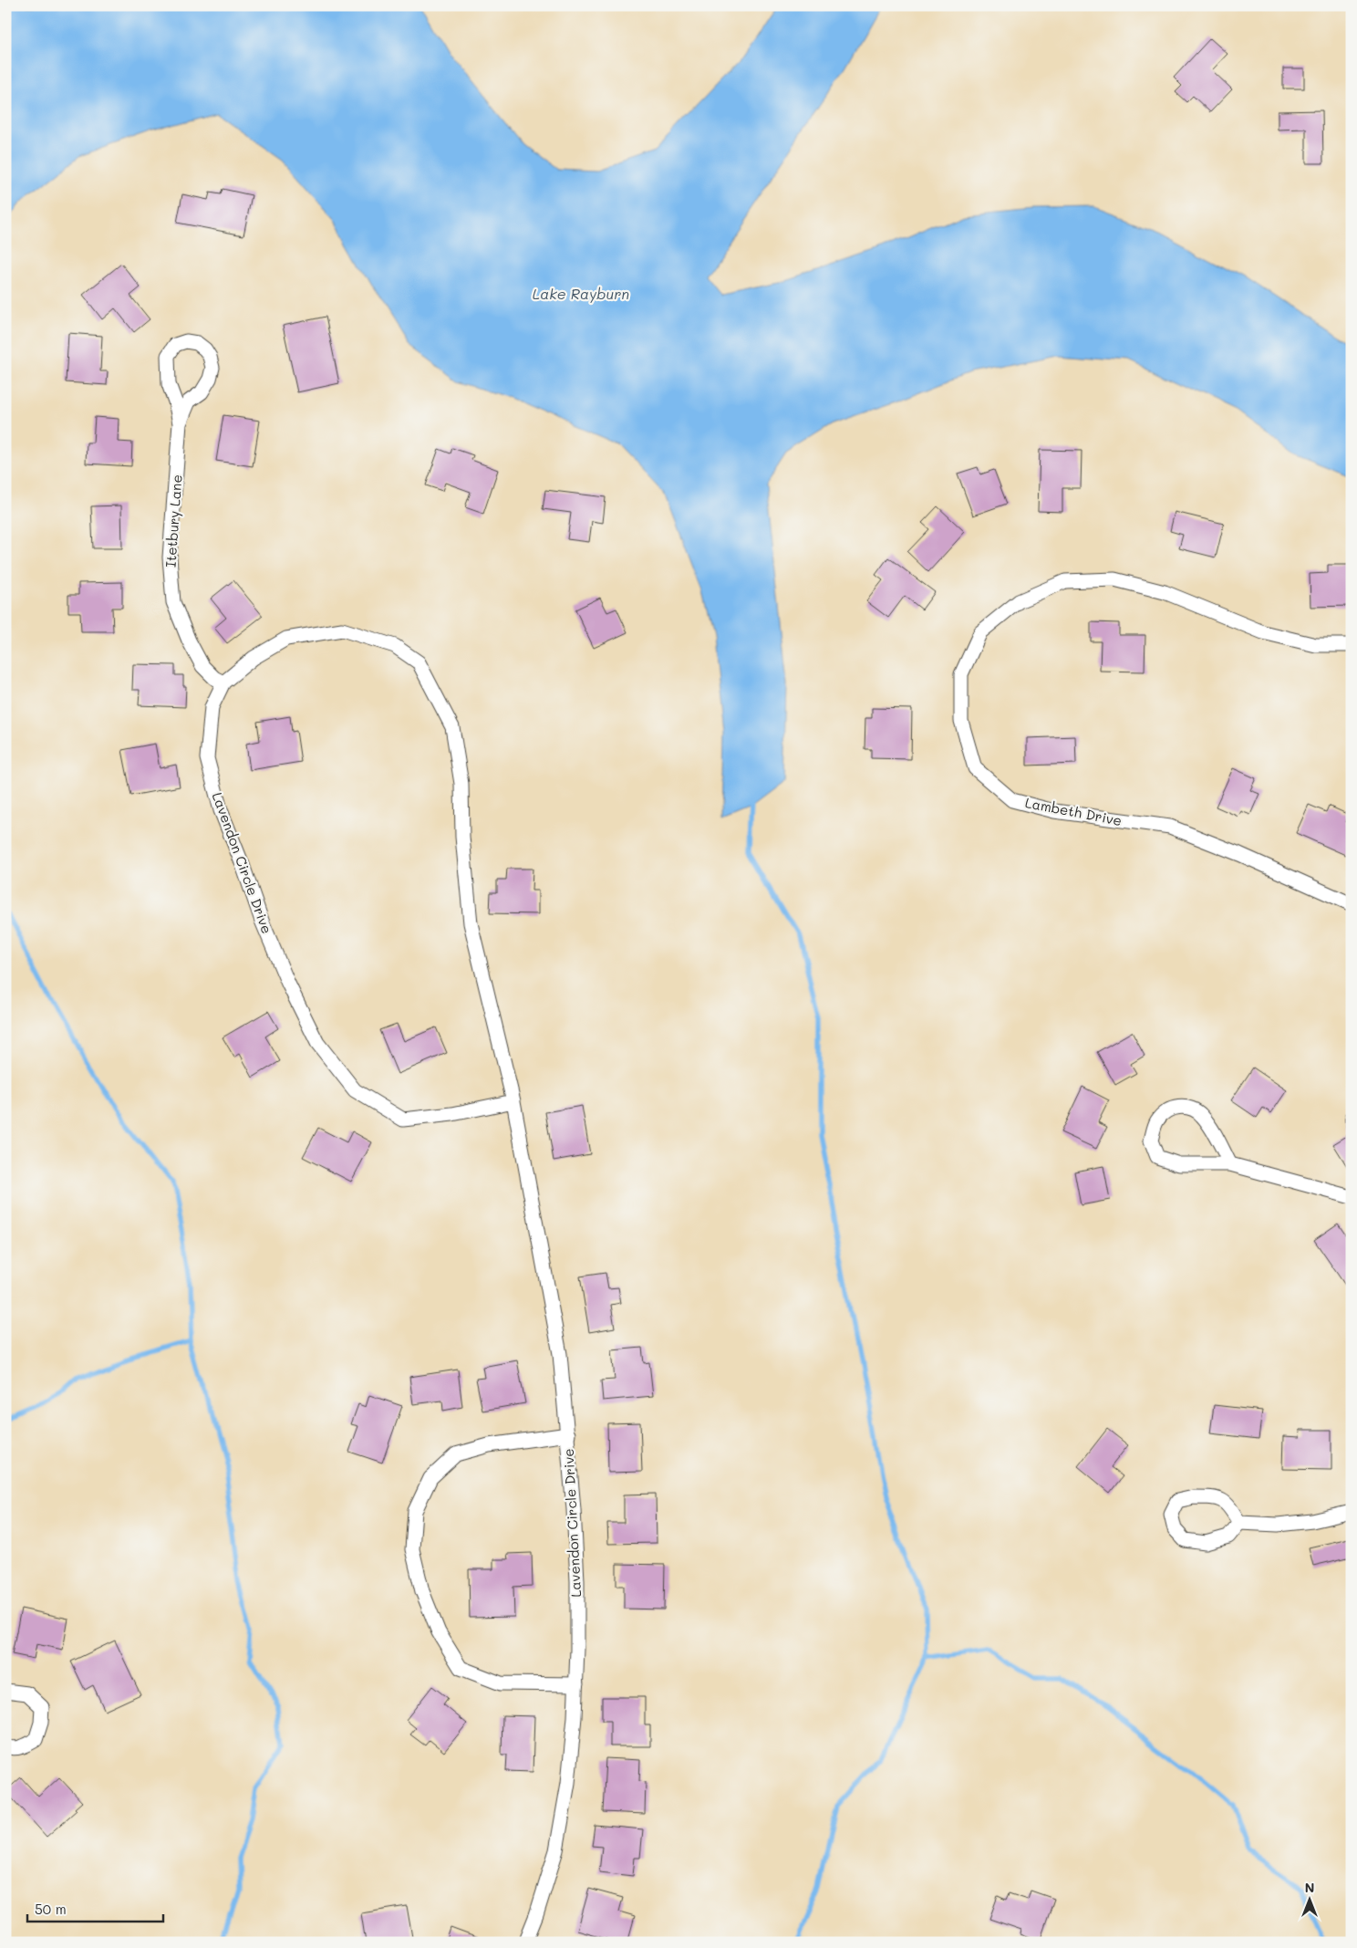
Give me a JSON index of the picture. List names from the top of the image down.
{
  "streets": {
    "street": ["Itetbury Lane", "Lambeth Drive", "Lavendon Circle Drive"]
  },
  "crossings": [
    ["Itetbury Lane", "Lavendon Circle Drive"]
  ],
  "water": ["Lake Rayburn"],
  "scale_bar": "50 m",
  "north": "top"
}
